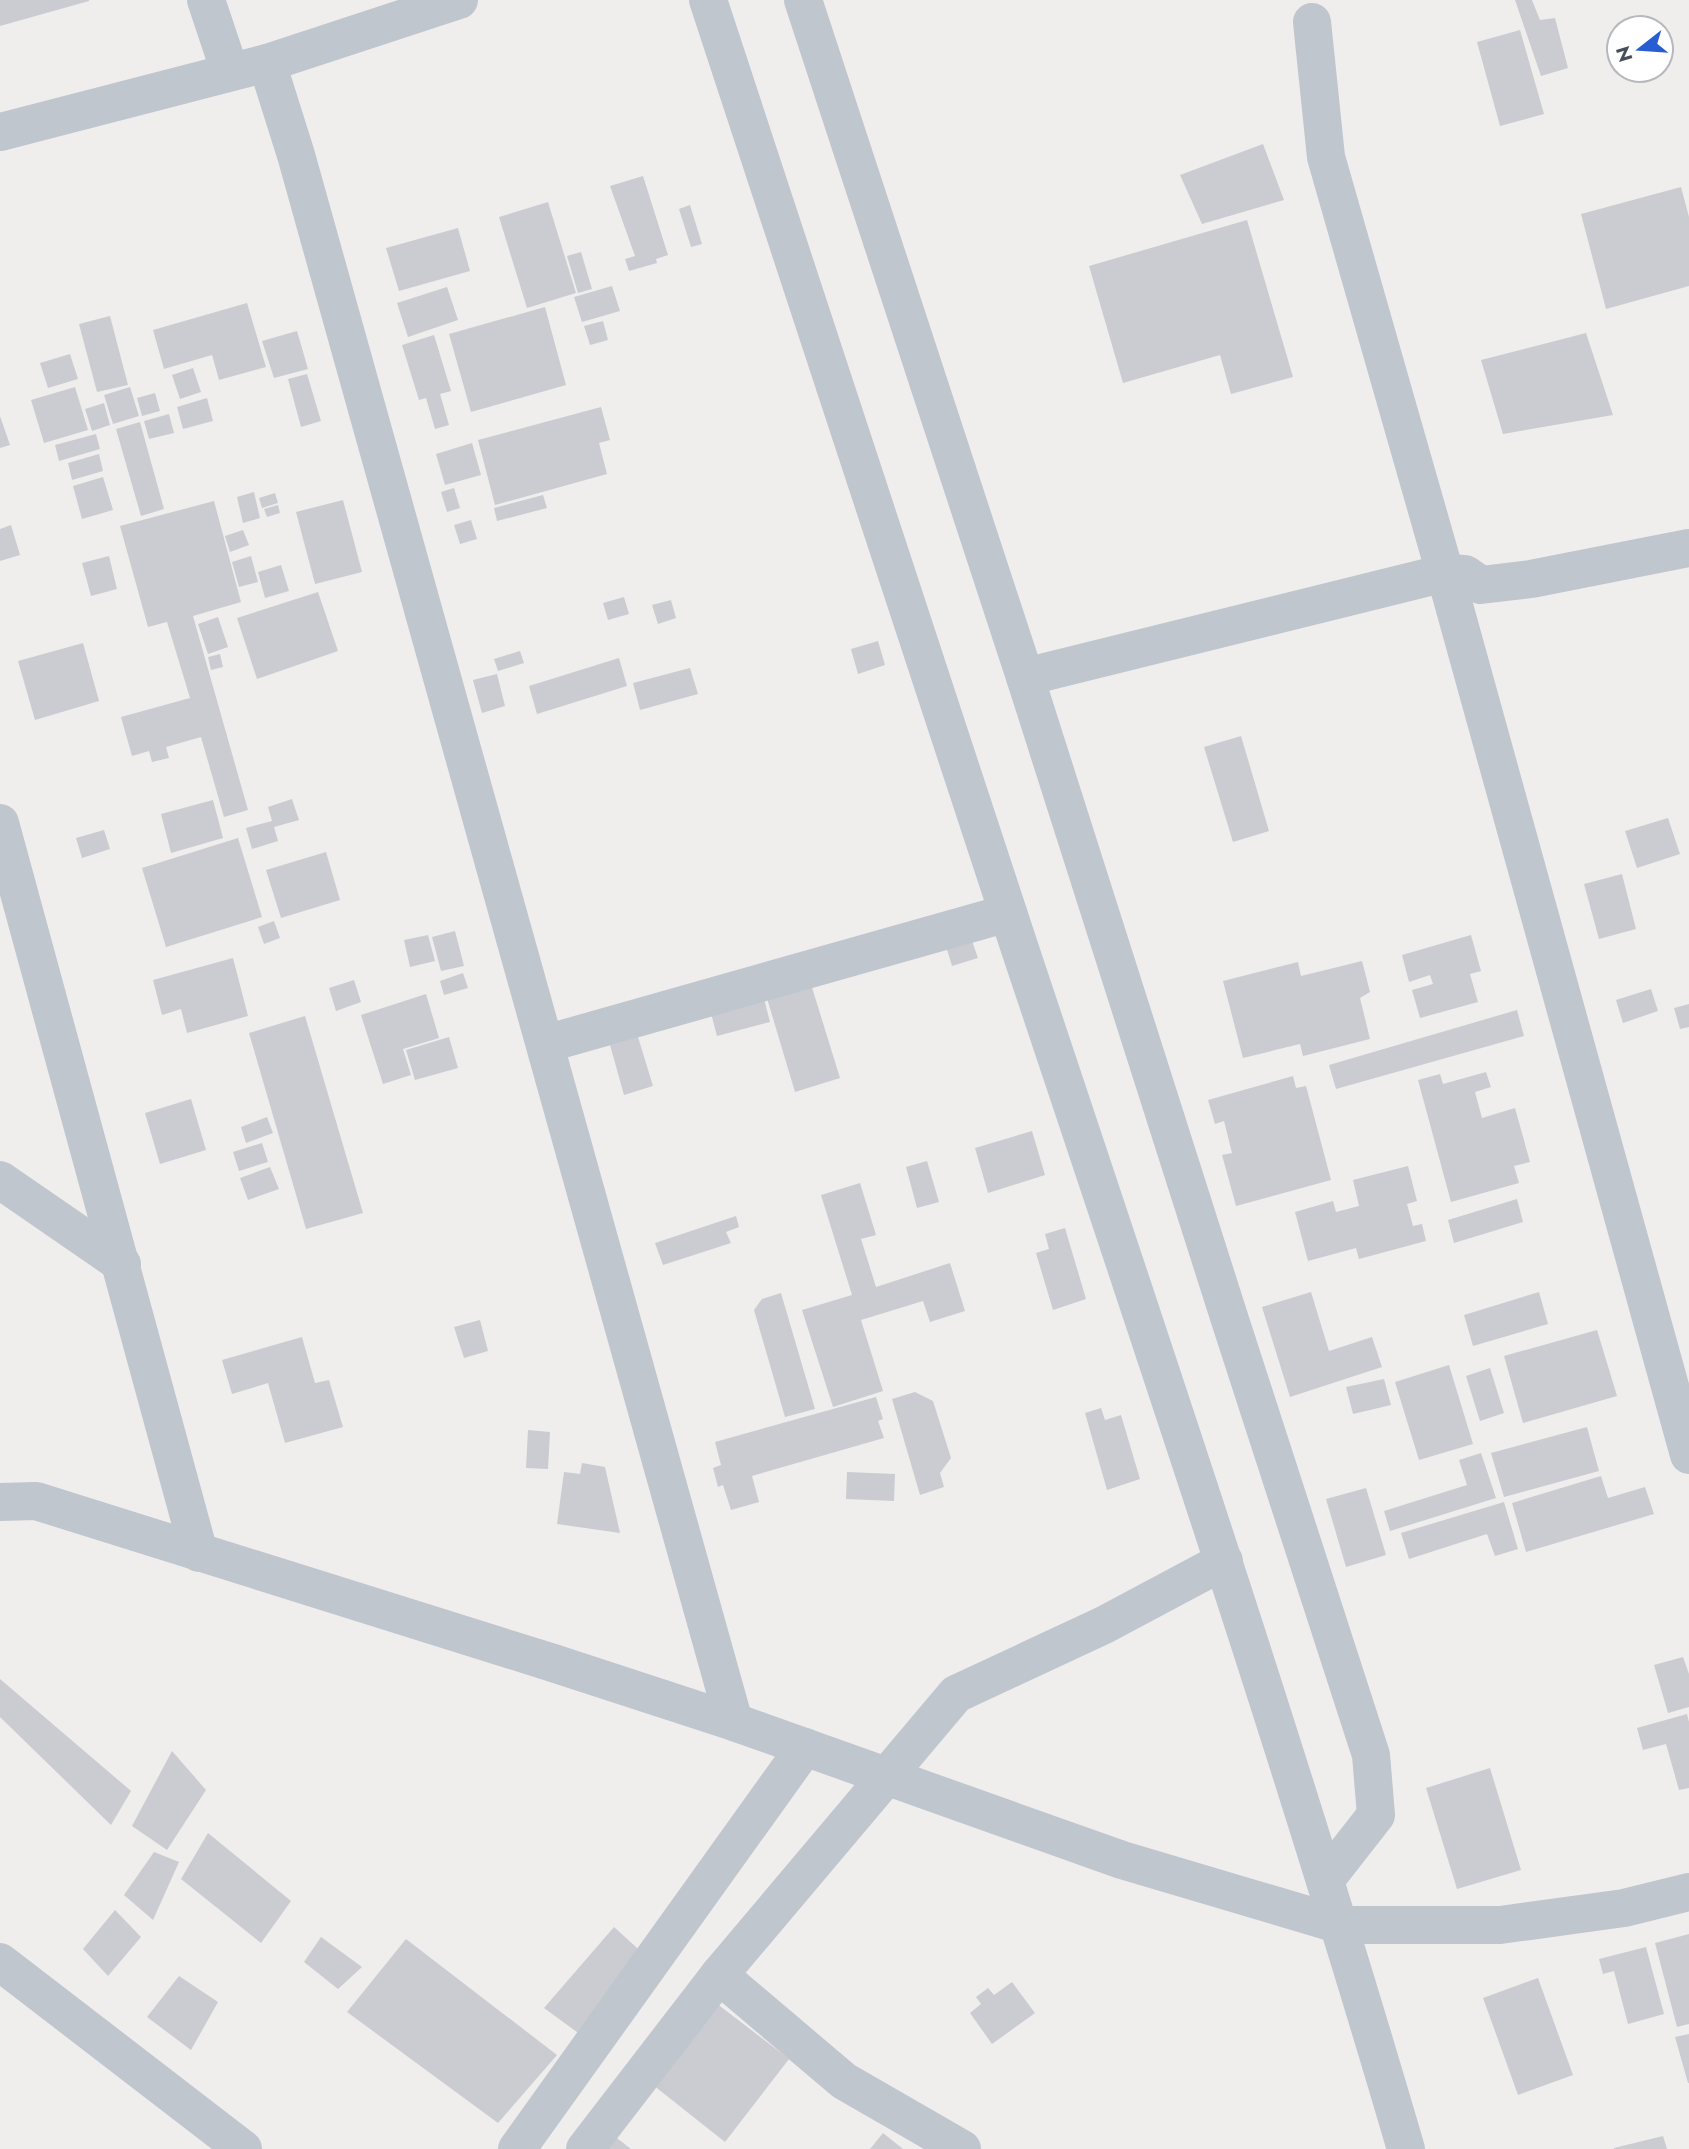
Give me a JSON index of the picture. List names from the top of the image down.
{
  "north": "left"
}
